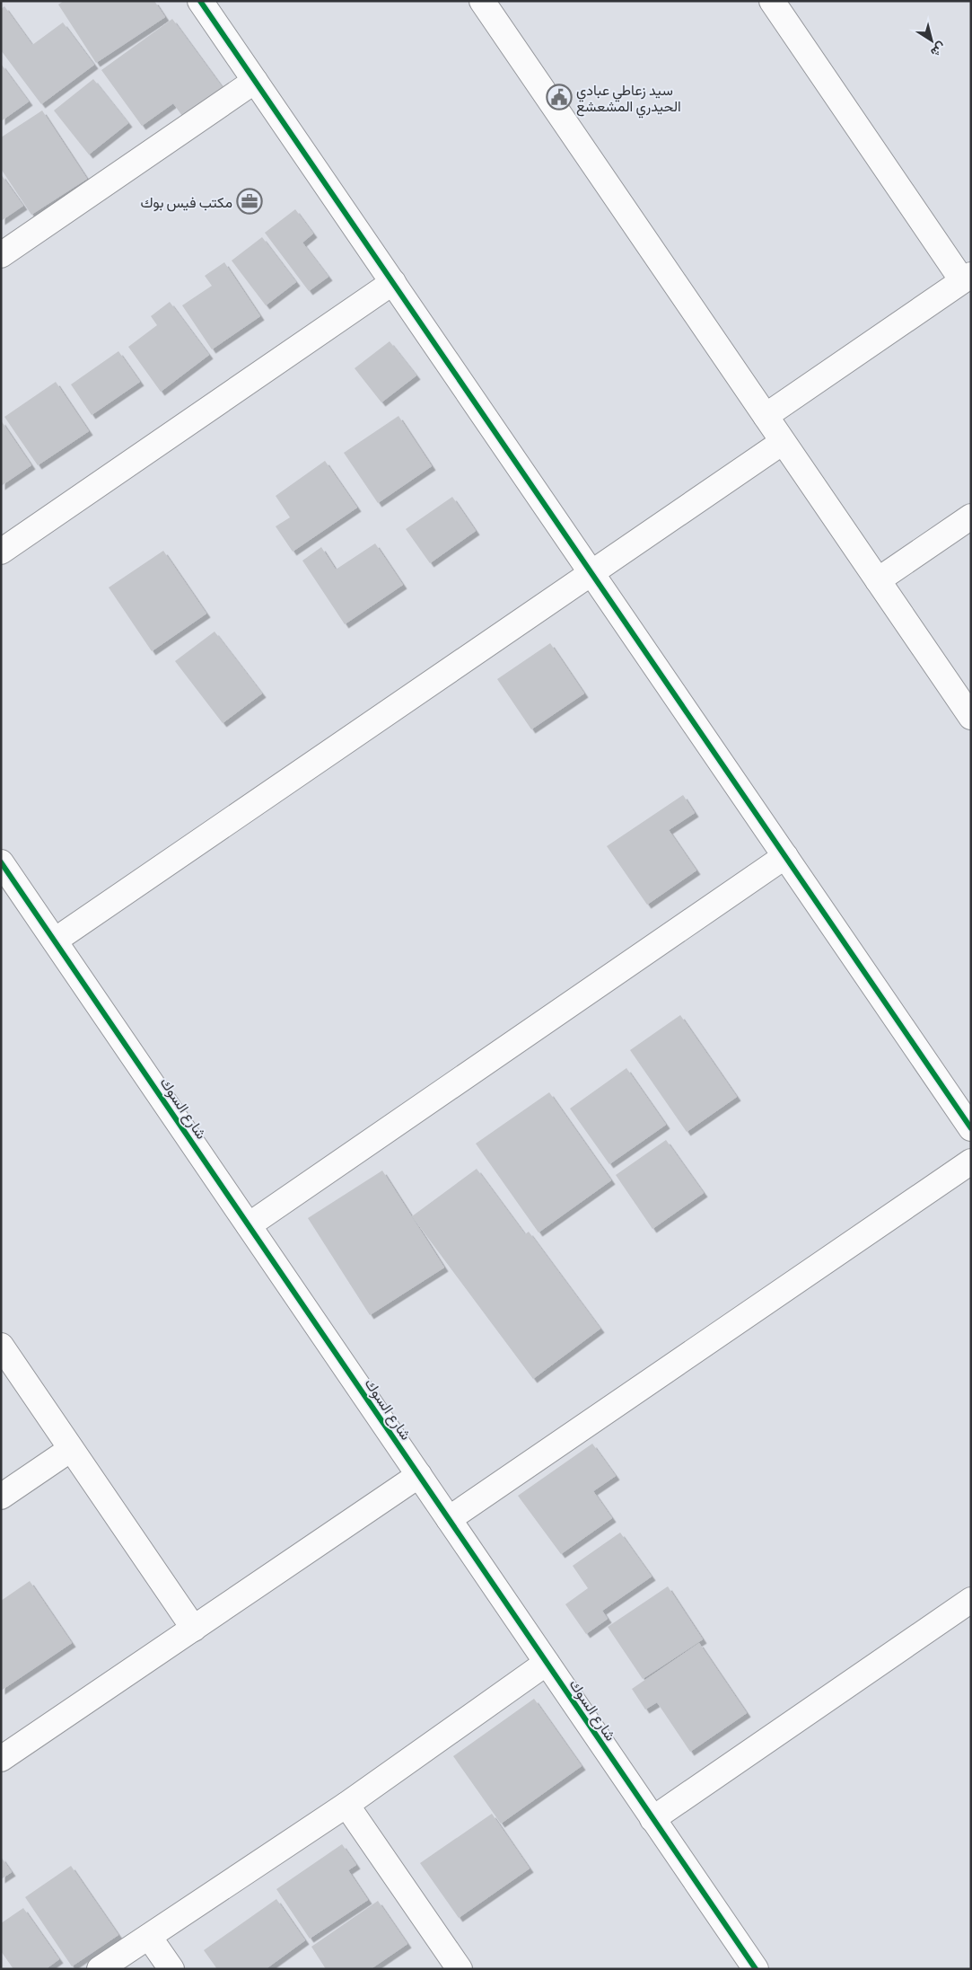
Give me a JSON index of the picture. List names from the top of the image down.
{
  "streets": {
    "street": ["شارع السوك"]
  },
  "places": {
    "public building": ["سيد زعاطي عبادي الحيدري المشعشع"],
    "office": ["مكتب فيس بوك"]
  },
  "north": "bottom right"
}
